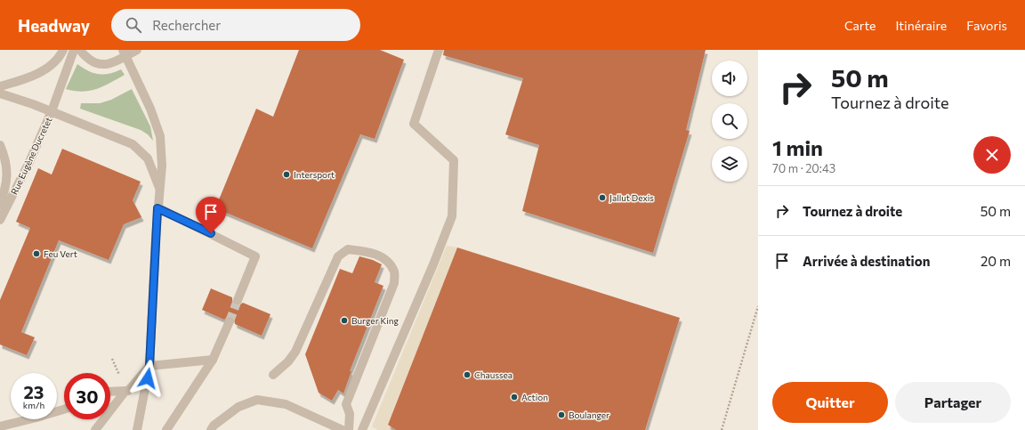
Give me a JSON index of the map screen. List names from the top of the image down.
{
  "streets": {
    "street": ["Rue Eugène Ducretet"]
  },
  "places": [
    "Intersport",
    "Jallut Dexis",
    "Feu Vert",
    "Burger King",
    "Chaussea",
    "Action",
    "Boulanger"
  ],
  "page": {
    "header": "Headway",
    "search": "Rechercher",
    "nav": ["Carte", "Itinéraire", "Favoris"],
    "turn": ["50 m", "Tournez à droite"],
    "heading": ["1 min", "70 m · 20:43"],
    "list": [
      {
        "name": "Tournez à droite",
        "value": "50 m"
      },
      {
        "name": "Arrivée à destination",
        "value": "20 m"
      }
    ],
    "speed": "23 km/h",
    "limit": "30",
    "buttons": ["Quitter", "Partager"]
  }
}
